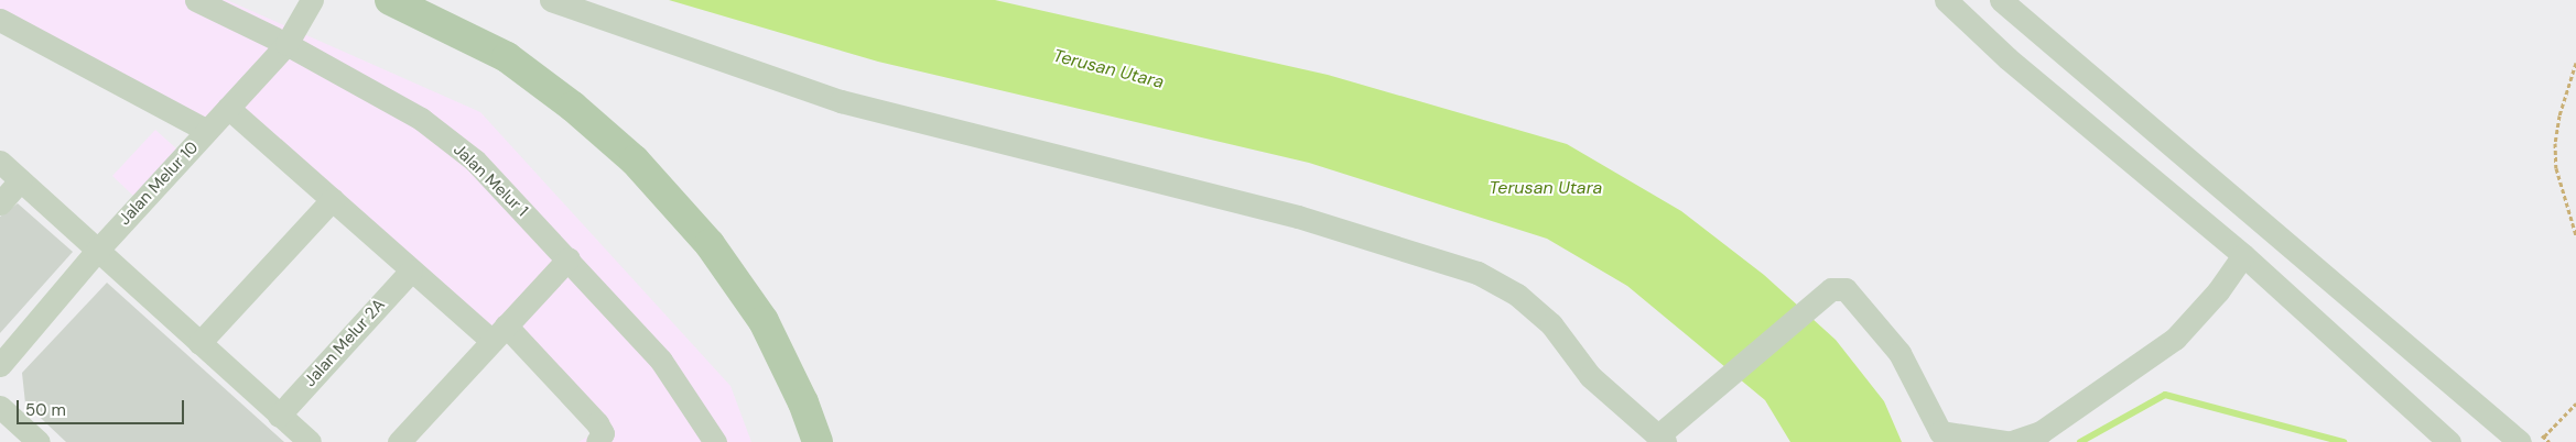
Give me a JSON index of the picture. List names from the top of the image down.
{
  "streets": {
    "street": ["Jalan Melur 1", "Jalan Melur 10", "Jalan Melur 2A"]
  },
  "crossings": [
    ["Jalan Melur 1", "Jalan Melur 10"]
  ],
  "water": ["Terusan Utara"],
  "scale_bar": "50 m"
}
